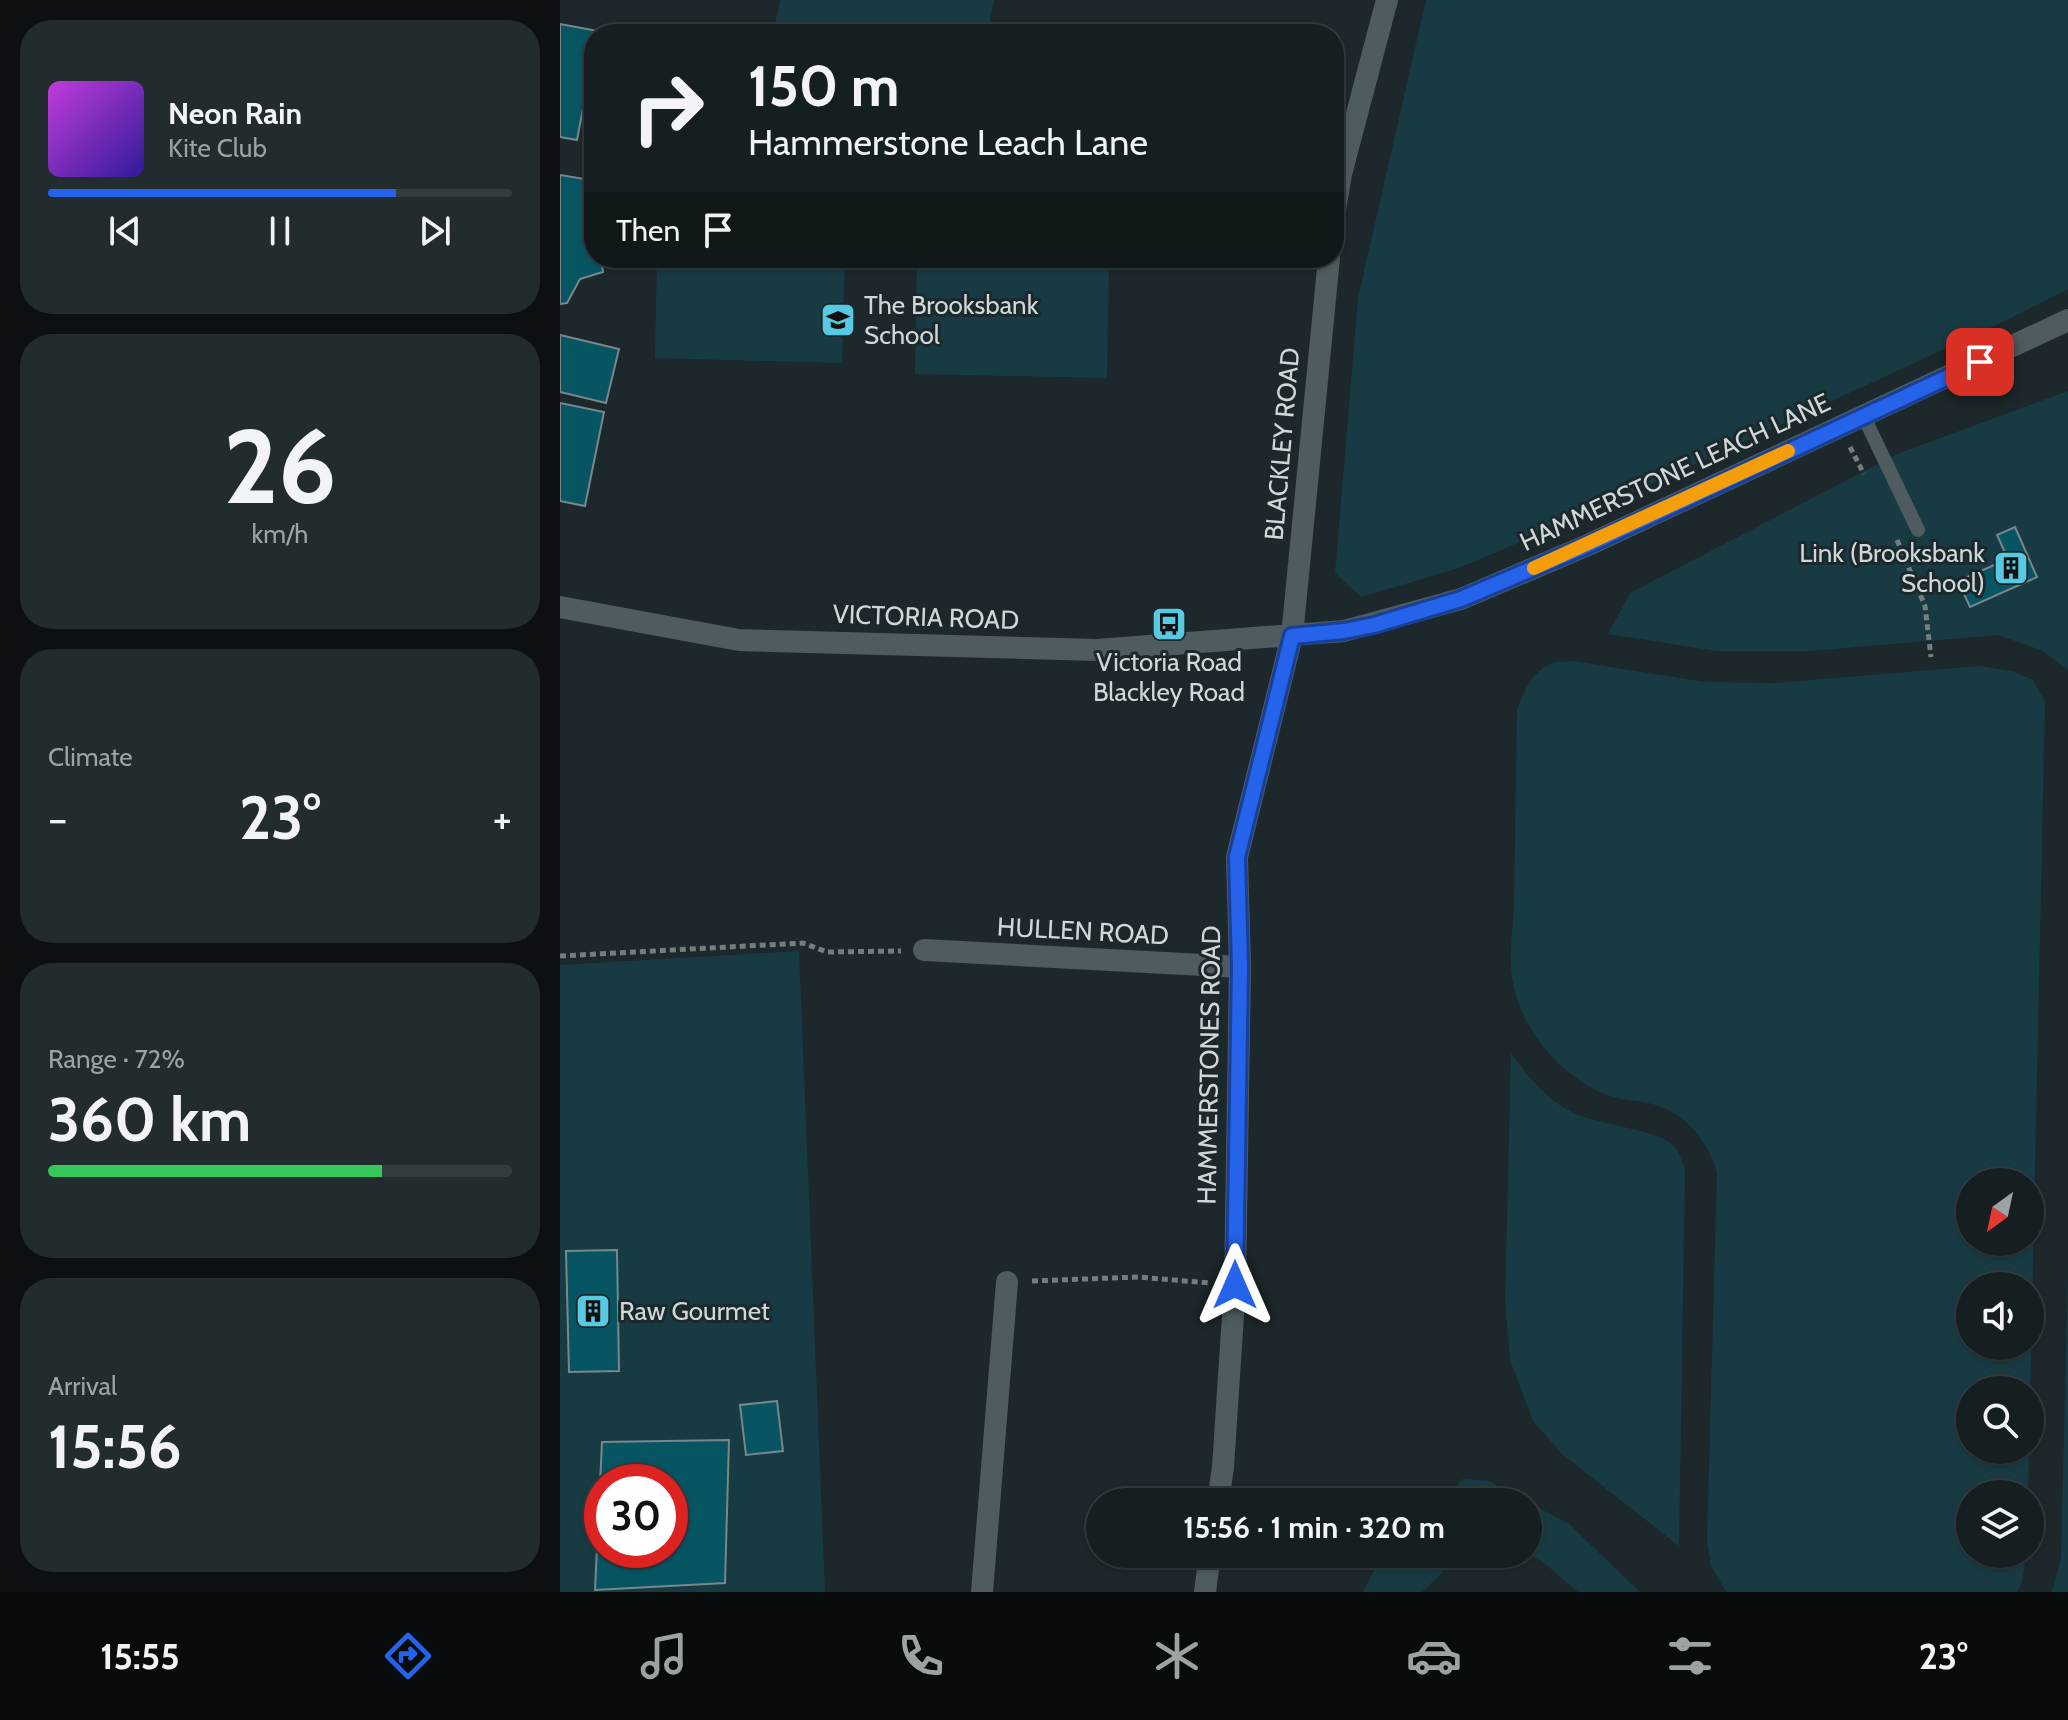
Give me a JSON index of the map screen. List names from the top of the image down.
{
  "streets": {
    "street": [
      "BLACKLEY ROAD",
      "HAMMERSTONE LEACH LANE",
      "VICTORIA ROAD",
      "HULLEN ROAD",
      "HAMMERSTONES ROAD"
    ]
  },
  "crossings": [
    ["BLACKLEY ROAD", "HAMMERSTONE LEACH LANE"],
    ["BLACKLEY ROAD", "VICTORIA ROAD"],
    ["BLACKLEY ROAD", "HAMMERSTONES ROAD"],
    ["HAMMERSTONE LEACH LANE", "VICTORIA ROAD"],
    ["HAMMERSTONE LEACH LANE", "HAMMERSTONES ROAD"],
    ["VICTORIA ROAD", "HAMMERSTONES ROAD"],
    ["HULLEN ROAD", "HAMMERSTONES ROAD"]
  ],
  "places": {
    "school or university": ["The Brooksbank School"],
    "building": ["Link (Brooksbank School)", "Raw Gourmet"],
    "bus stop": ["Victoria Road Blackley Road"]
  },
  "north": "bottom left",
  "page": {
    "turn": ["150 m", "Hammerstone Leach Lane"],
    "song": ["Neon Rain", "Kite Club"],
    "then": "Then",
    "tile": [
      ["26", "km/h"],
      "Climate",
      ["Range · 72%", "360 km"],
      ["Arrival", "15:56"]
    ],
    "heat": ["−", "23°", "+"],
    "limit": "30",
    "trip": "15:56 · 1 min · 320 m",
    "tabs": ["15:55", "23°"]
  }
}
